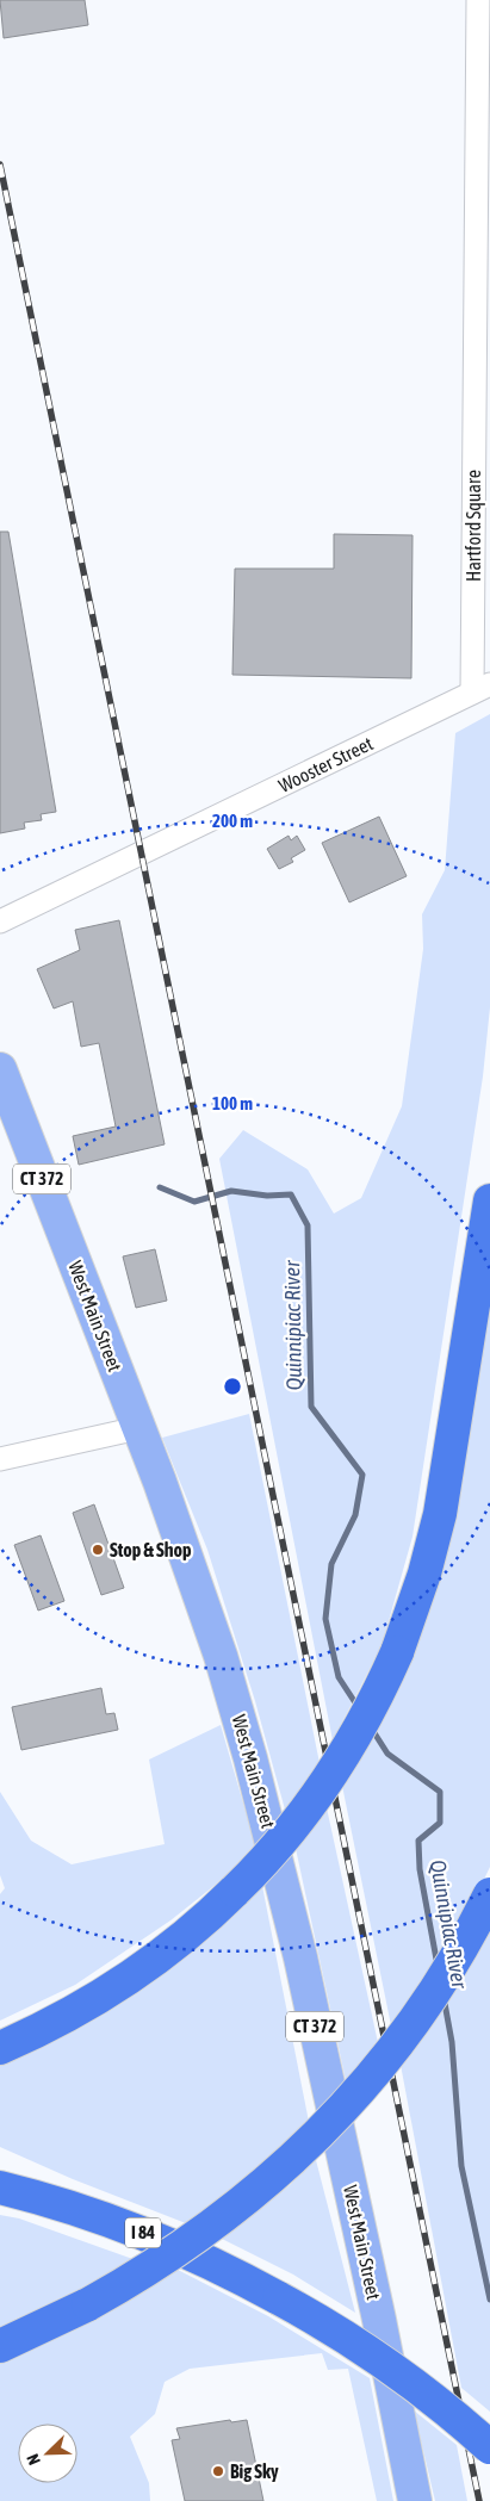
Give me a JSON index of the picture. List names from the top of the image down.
{
  "streets": {
    "highway": ["I 84"],
    "main road": ["CT 372", "West Main Street"],
    "street": ["Hartford Square", "Wooster Street"]
  },
  "crossings": [
    ["Hartford Square", "Wooster Street"]
  ],
  "water": ["Quinnipiac River"],
  "places": ["Stop & Shop", "Big Sky"],
  "north": "bottom left",
  "rings": ["200 m", "100 m"]
}
